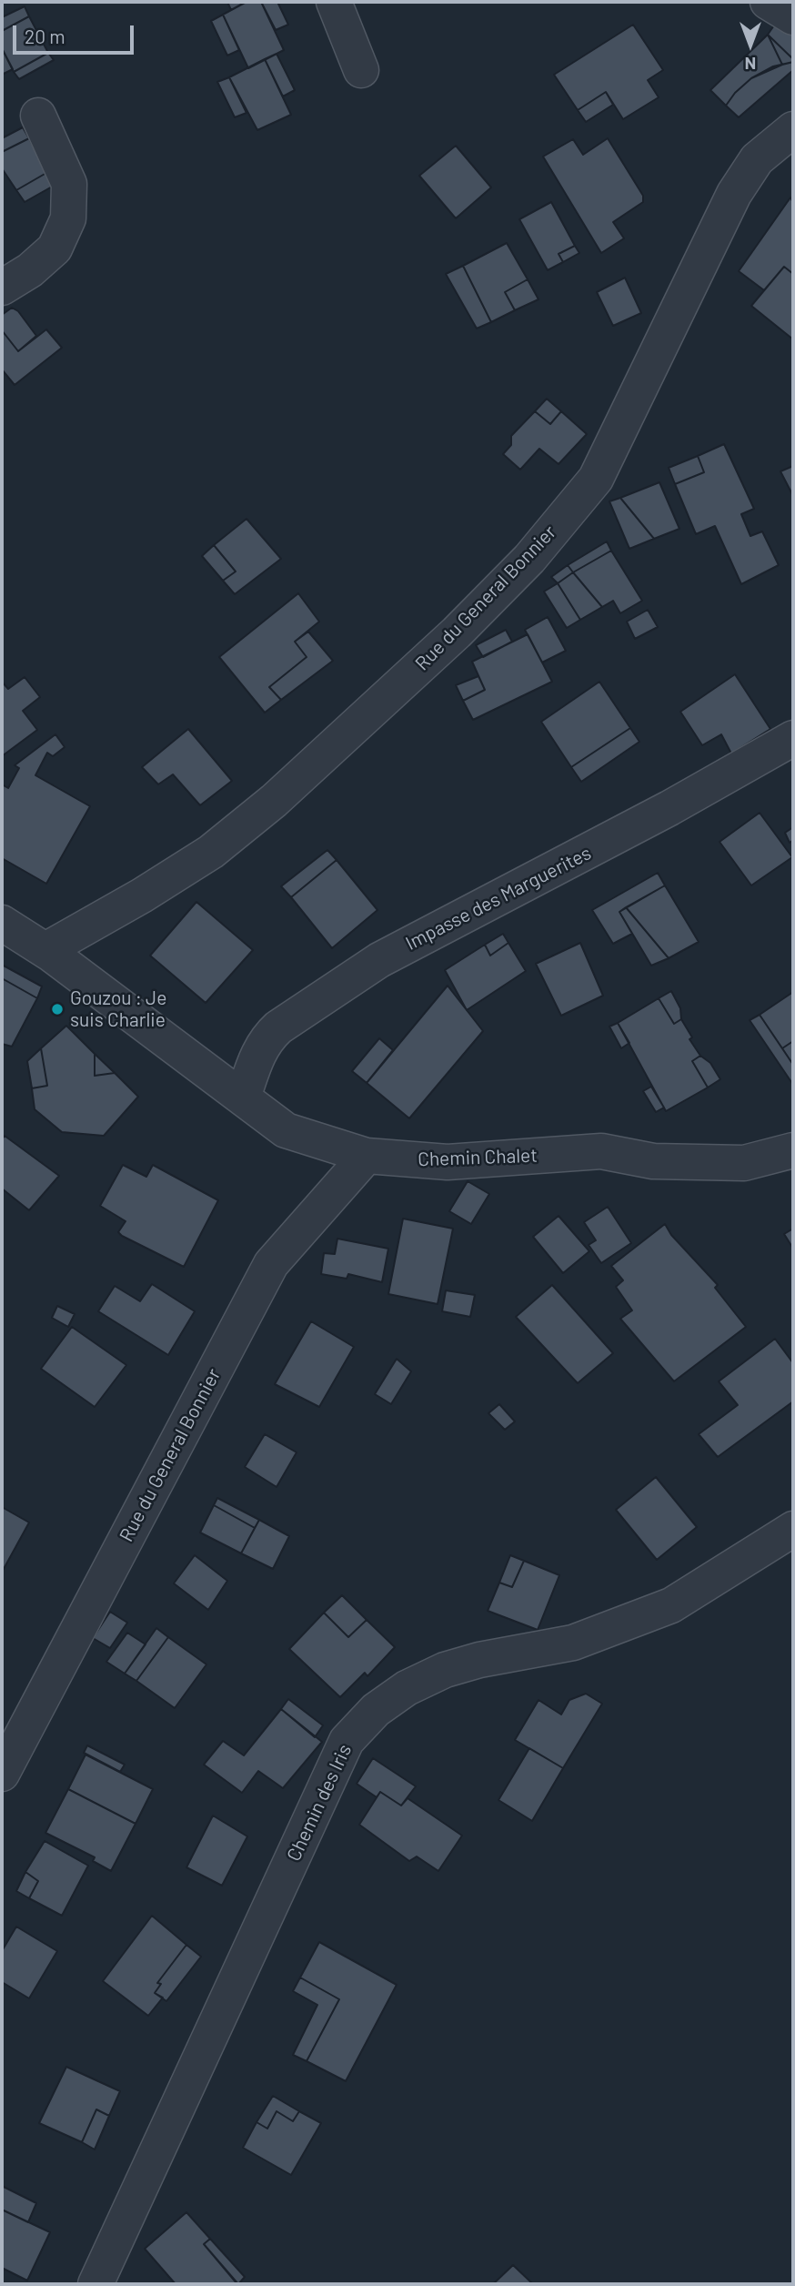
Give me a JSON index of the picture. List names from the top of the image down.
{
  "streets": {
    "street": [
      "Rue du General Bonnier",
      "Impasse des Marguerites",
      "Chemin Chalet",
      "Chemin des Iris"
    ]
  },
  "crossings": [
    ["Rue du General Bonnier", "Chemin Chalet"],
    ["Impasse des Marguerites", "Chemin Chalet"]
  ],
  "places": ["Gouzou : Je suis Charlie"],
  "scale_bar": "20 m",
  "north": "bottom"
}
